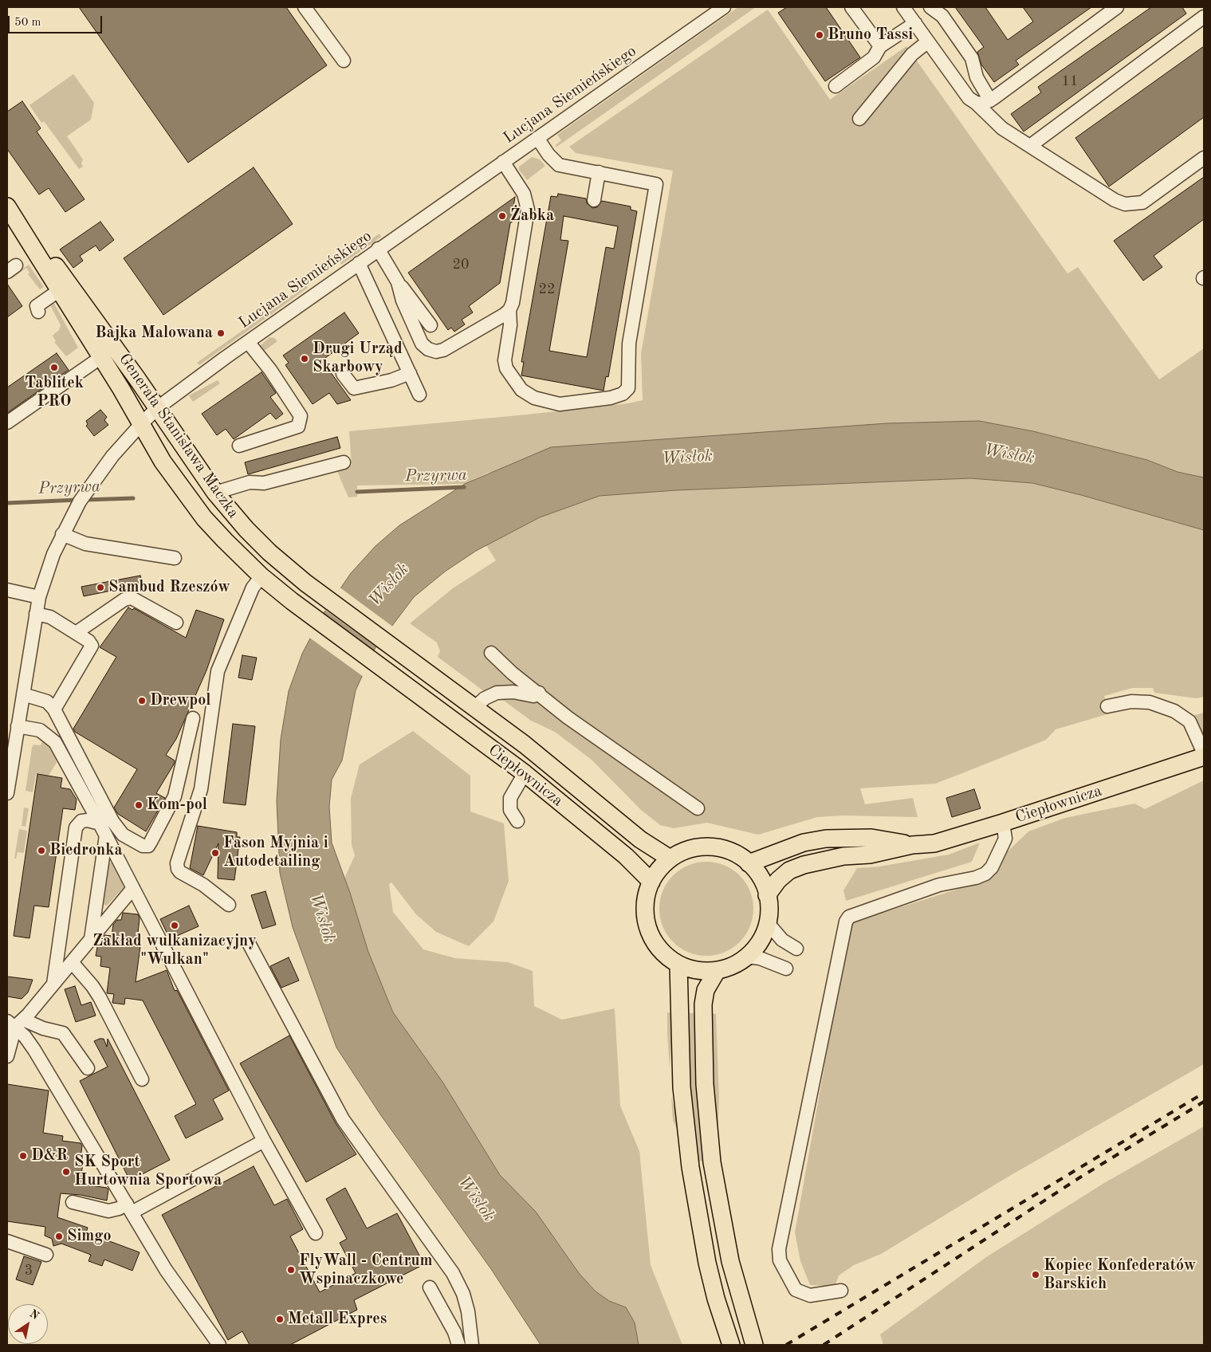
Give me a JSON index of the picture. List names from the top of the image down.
{
  "streets": {
    "main road": ["Generała Stanisława Maczka", "Ciepłownicza"],
    "street": ["Lucjana Siemieńskiego"]
  },
  "crossings": [
    ["Lucjana Siemieńskiego", "Generała Stanisława Maczka"],
    ["Generała Stanisława Maczka", "Ciepłownicza"]
  ],
  "water": ["Wisłok", "Przyrwa"],
  "places": [
    "Bruno Tassi",
    "Żabka",
    "Bajka Malowana",
    "Drugi Urząd Skarbowy",
    "Tablitek PRO",
    "Sambud Rzeszów",
    "Drewpol",
    "Kom-pol",
    "Biedronka",
    "Fason Myjnia i Autodetailing",
    "Zakład wulkanizacyjny \"Wulkan\"",
    "D&R",
    "SK Sport Hurtownia Sportowa",
    "Simgo",
    "FlyWall - Centrum Wspinaczkowe",
    "Kopiec Konfederatów Barskich",
    "Metall Expres"
  ],
  "house_numbers": [
    "11",
    "20",
    "22",
    "3"
  ],
  "scale_bar": "50 m",
  "north": "top right"
}
